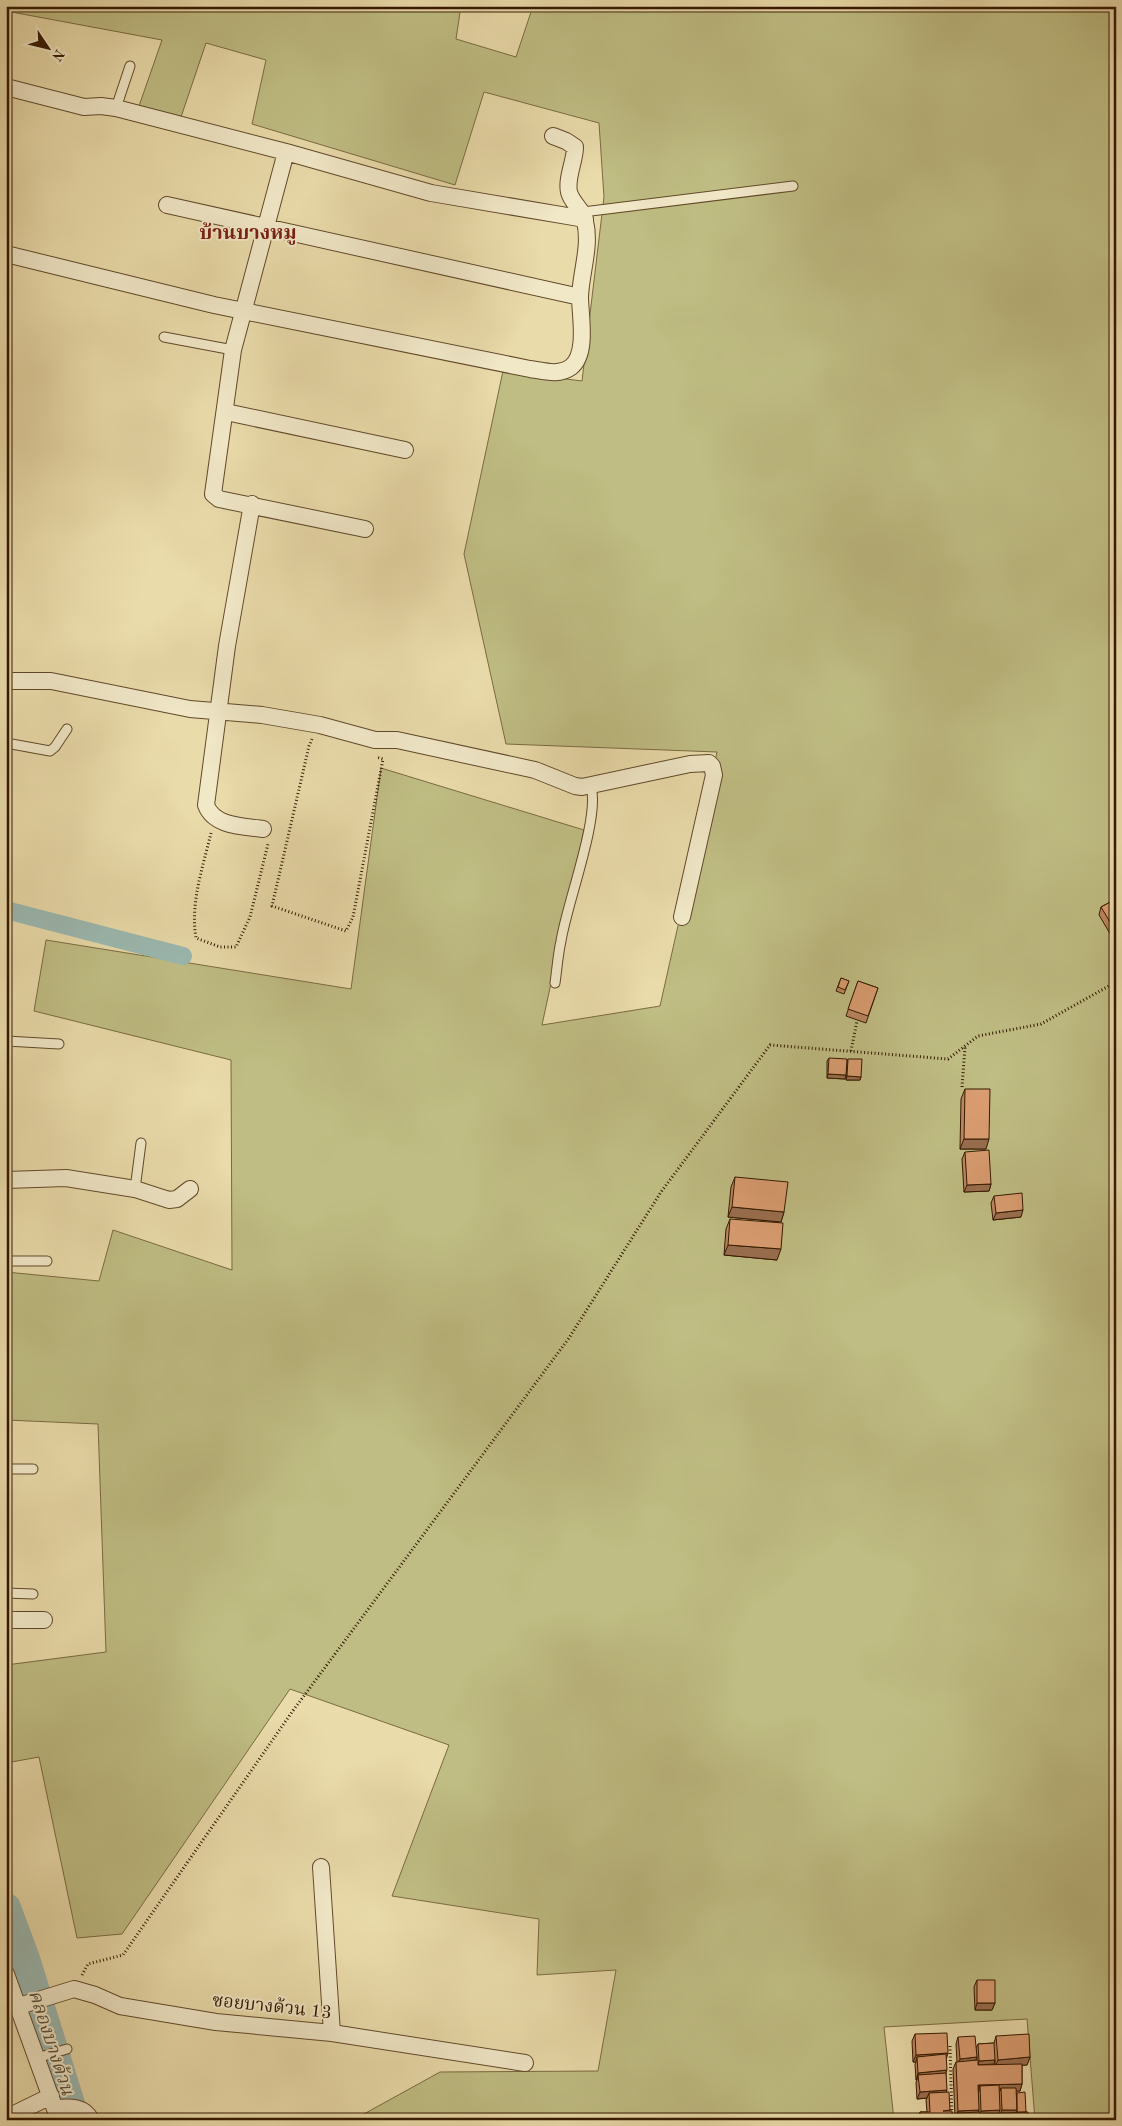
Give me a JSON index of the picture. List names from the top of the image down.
{
  "streets": {
    "street": ["ซอยบางด้วน 13"]
  },
  "districts": ["บ้านบางหมู"],
  "water": ["คลองบางด้วน"],
  "north": "bottom right"
}
